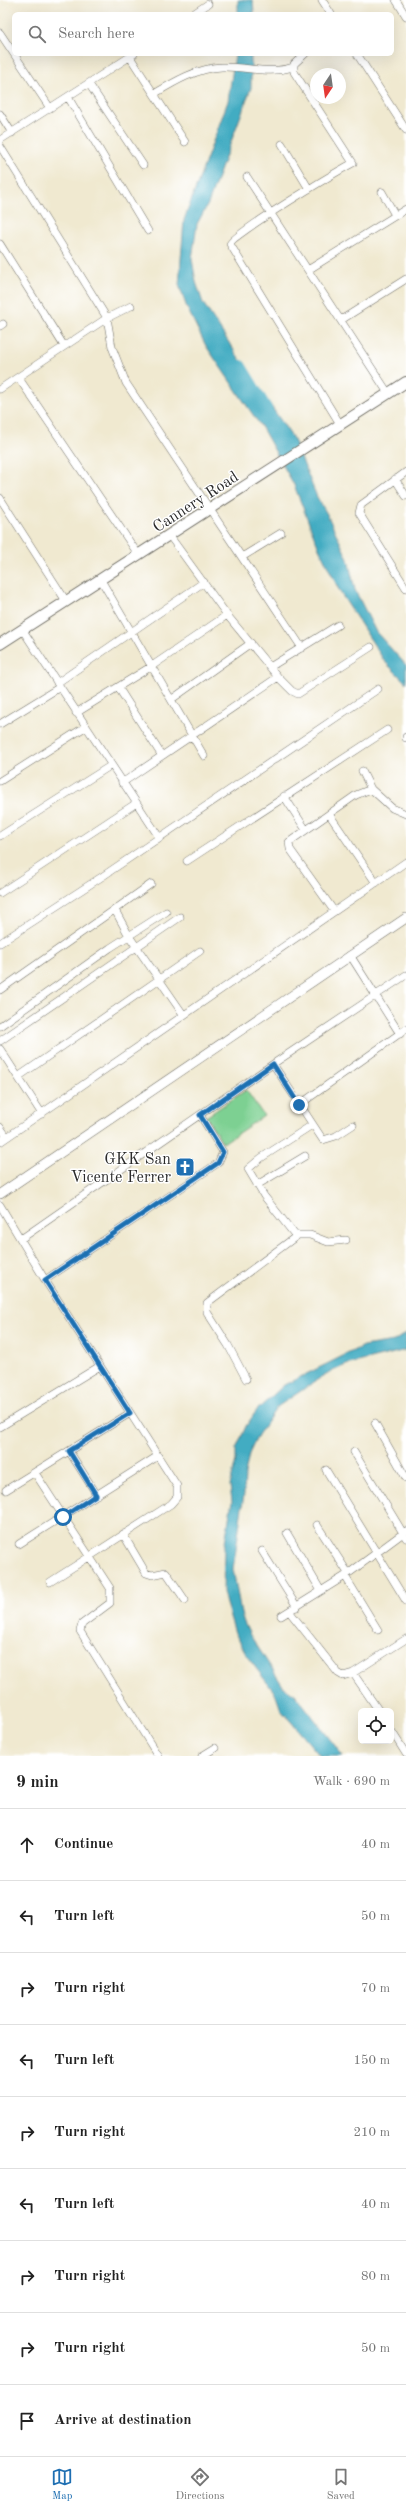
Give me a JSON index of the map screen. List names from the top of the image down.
{
  "streets": {
    "main road": ["Cannery Road"]
  },
  "places": {
    "church": ["GKK San Vicente Ferrer"]
  },
  "north": "bottom",
  "page": {
    "search": "Search here",
    "heading": ["9 min", "Walk · 690 m"],
    "list": [
      ["Continue", "40 m"],
      ["Turn left", "50 m"],
      ["Turn right", "70 m"],
      ["Turn left", "150 m"],
      ["Turn right", "210 m"],
      ["Turn left", "40 m"],
      ["Turn right", "80 m"],
      ["Turn right", "50 m"],
      "Arrive at destination"
    ],
    "nav": ["Map", "Directions", "Saved"]
  }
}
